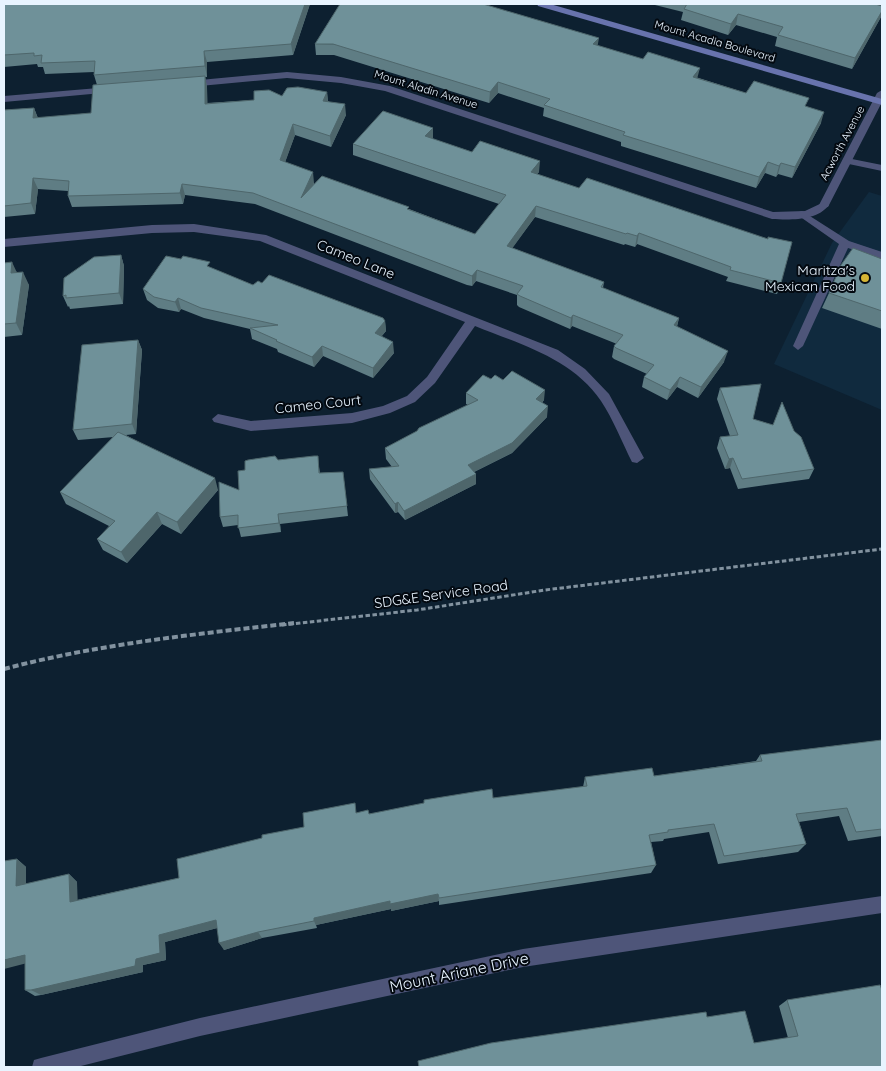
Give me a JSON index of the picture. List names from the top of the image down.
{
  "streets": {
    "main road": ["Mount Acadia Boulevard"],
    "street": [
      "Mount Aladin Avenue",
      "Acworth Avenue",
      "Cameo Lane",
      "Cameo Court",
      "Mount Ariane Drive"
    ],
    "path": ["SDG&E Service Road"]
  },
  "crossings": [
    ["Mount Acadia Boulevard", "Acworth Avenue"],
    ["Mount Aladin Avenue", "Acworth Avenue"],
    ["Cameo Lane", "Cameo Court"]
  ],
  "places": ["Maritza's Mexican Food"]
}
